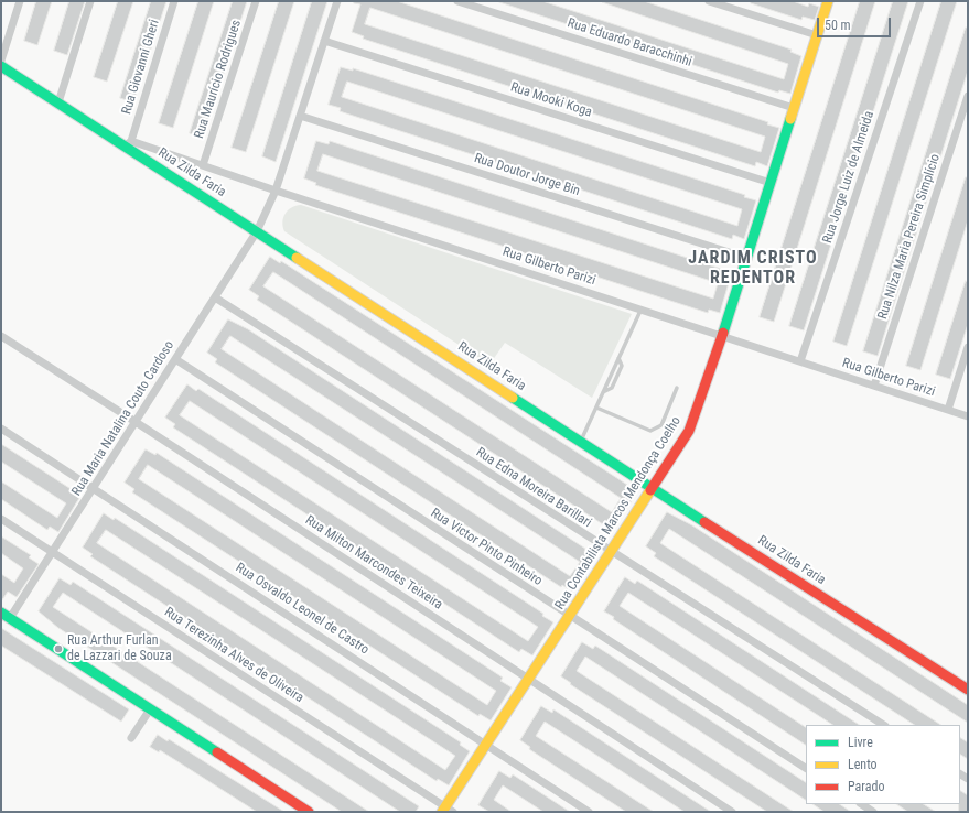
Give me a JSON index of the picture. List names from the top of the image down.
{
  "streets": {
    "street": [
      "Rua Eduardo Baracchinhi",
      "Rua Giovanni Gheri",
      "Rua Maurício Rodrigues",
      "Rua Mooki Koga",
      "Rua Zilda Faria",
      "Rua Doutor Jorge Bin",
      "Rua Jorge Luiz de Almeida",
      "Rua Nilza Maria Pereira Simplício",
      "Rua Gilberto Parizi",
      "Rua Maria Natalina Couto Cardoso",
      "Rua Edna Moreira Barillari",
      "Rua Contabilista Marcos Mendonça Coelho",
      "Rua Victor Pinto Pinheiro",
      "Rua Milton Marcondes Teixeira",
      "Rua Osvaldo Leonel de Castro",
      "Rua Terezinha Alves de Oliveira"
    ]
  },
  "crossings": [
    ["Rua Eduardo Baracchinhi", "Rua Contabilista Marcos Mendonça Coelho"],
    ["Rua Giovanni Gheri", "Rua Zilda Faria"],
    ["Rua Giovanni Gheri", "Rua Gilberto Parizi"],
    ["Rua Maurício Rodrigues", "Rua Gilberto Parizi"],
    ["Rua Mooki Koga", "Rua Maria Natalina Couto Cardoso"],
    ["Rua Mooki Koga", "Rua Contabilista Marcos Mendonça Coelho"],
    ["Rua Zilda Faria", "Rua Gilberto Parizi"],
    ["Rua Zilda Faria", "Rua Maria Natalina Couto Cardoso"],
    ["Rua Zilda Faria", "Rua Contabilista Marcos Mendonça Coelho"],
    ["Rua Doutor Jorge Bin", "Rua Maria Natalina Couto Cardoso"],
    ["Rua Doutor Jorge Bin", "Rua Contabilista Marcos Mendonça Coelho"],
    ["Rua Jorge Luiz de Almeida", "Rua Gilberto Parizi"],
    ["Rua Nilza Maria Pereira Simplício", "Rua Gilberto Parizi"],
    ["Rua Gilberto Parizi", "Rua Maria Natalina Couto Cardoso"],
    ["Rua Gilberto Parizi", "Rua Contabilista Marcos Mendonça Coelho"],
    ["Rua Maria Natalina Couto Cardoso", "Rua Edna Moreira Barillari"],
    ["Rua Maria Natalina Couto Cardoso", "Rua Victor Pinto Pinheiro"],
    ["Rua Maria Natalina Couto Cardoso", "Rua Milton Marcondes Teixeira"],
    ["Rua Maria Natalina Couto Cardoso", "Rua Osvaldo Leonel de Castro"],
    ["Rua Maria Natalina Couto Cardoso", "Rua Terezinha Alves de Oliveira"],
    ["Rua Edna Moreira Barillari", "Rua Contabilista Marcos Mendonça Coelho"],
    ["Rua Contabilista Marcos Mendonça Coelho", "Rua Victor Pinto Pinheiro"],
    ["Rua Contabilista Marcos Mendonça Coelho", "Rua Milton Marcondes Teixeira"],
    ["Rua Contabilista Marcos Mendonça Coelho", "Rua Osvaldo Leonel de Castro"],
    ["Rua Contabilista Marcos Mendonça Coelho", "Rua Terezinha Alves de Oliveira"]
  ],
  "districts": ["JARDIM CRISTO REDENTOR"],
  "places": ["Rua Arthur Furlan de Lazzari de Souza"],
  "legend": ["Livre", "Lento", "Parado"],
  "scale_bar": "50 m"
}
